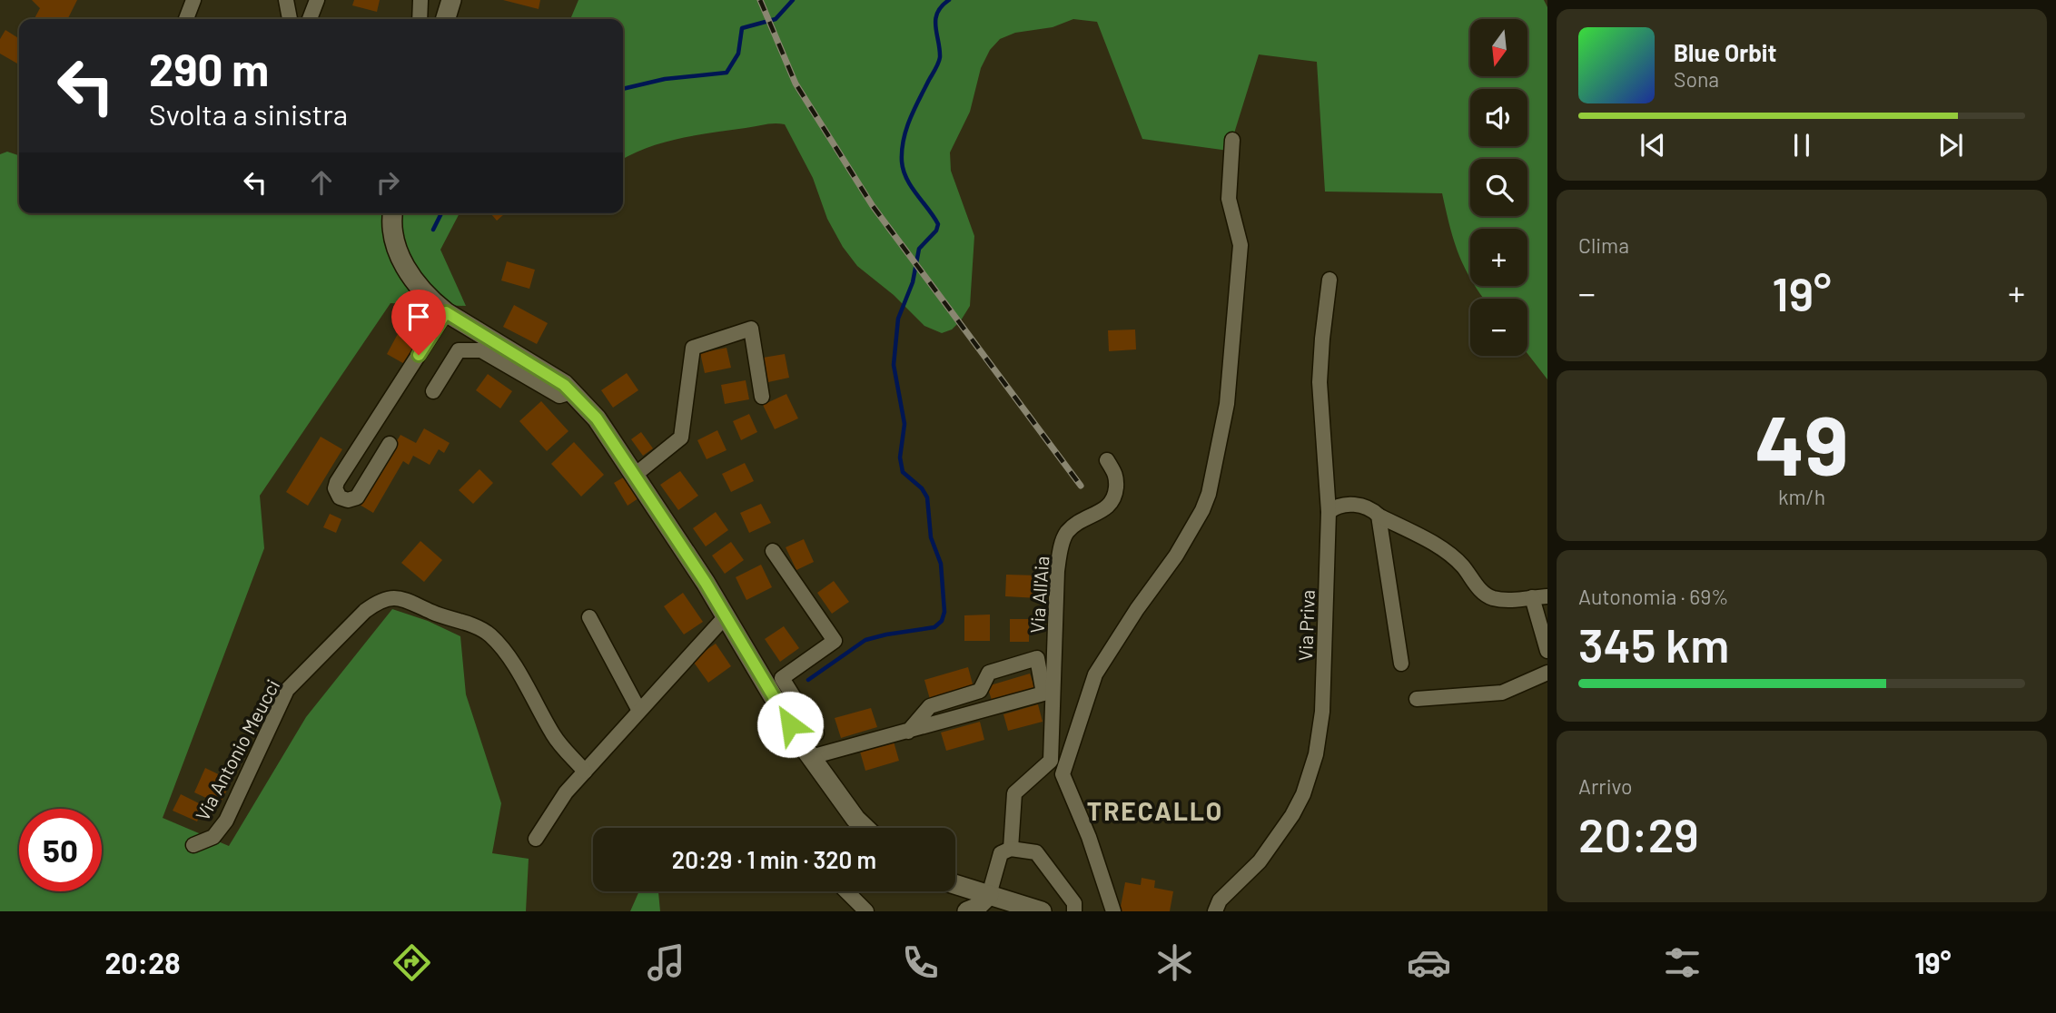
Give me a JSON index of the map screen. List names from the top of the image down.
{
  "streets": {
    "street": ["Via All'Aia", "Via Priva", "Via Antonio Meucci"]
  },
  "districts": ["TRECALLO"],
  "north": "bottom",
  "page": {
    "map_buttons": ["+", "−"],
    "turn": ["290 m", "Svolta a sinistra"],
    "song": ["Blue Orbit", "Sona"],
    "tile": [
      "Clima",
      ["49", "km/h"],
      ["Autonomia · 69%", "345 km"],
      ["Arrivo", "20:29"]
    ],
    "heat": ["−", "19°", "+"],
    "limit": "50",
    "trip": "20:29 · 1 min · 320 m",
    "tabs": ["20:28", "19°"]
  }
}
